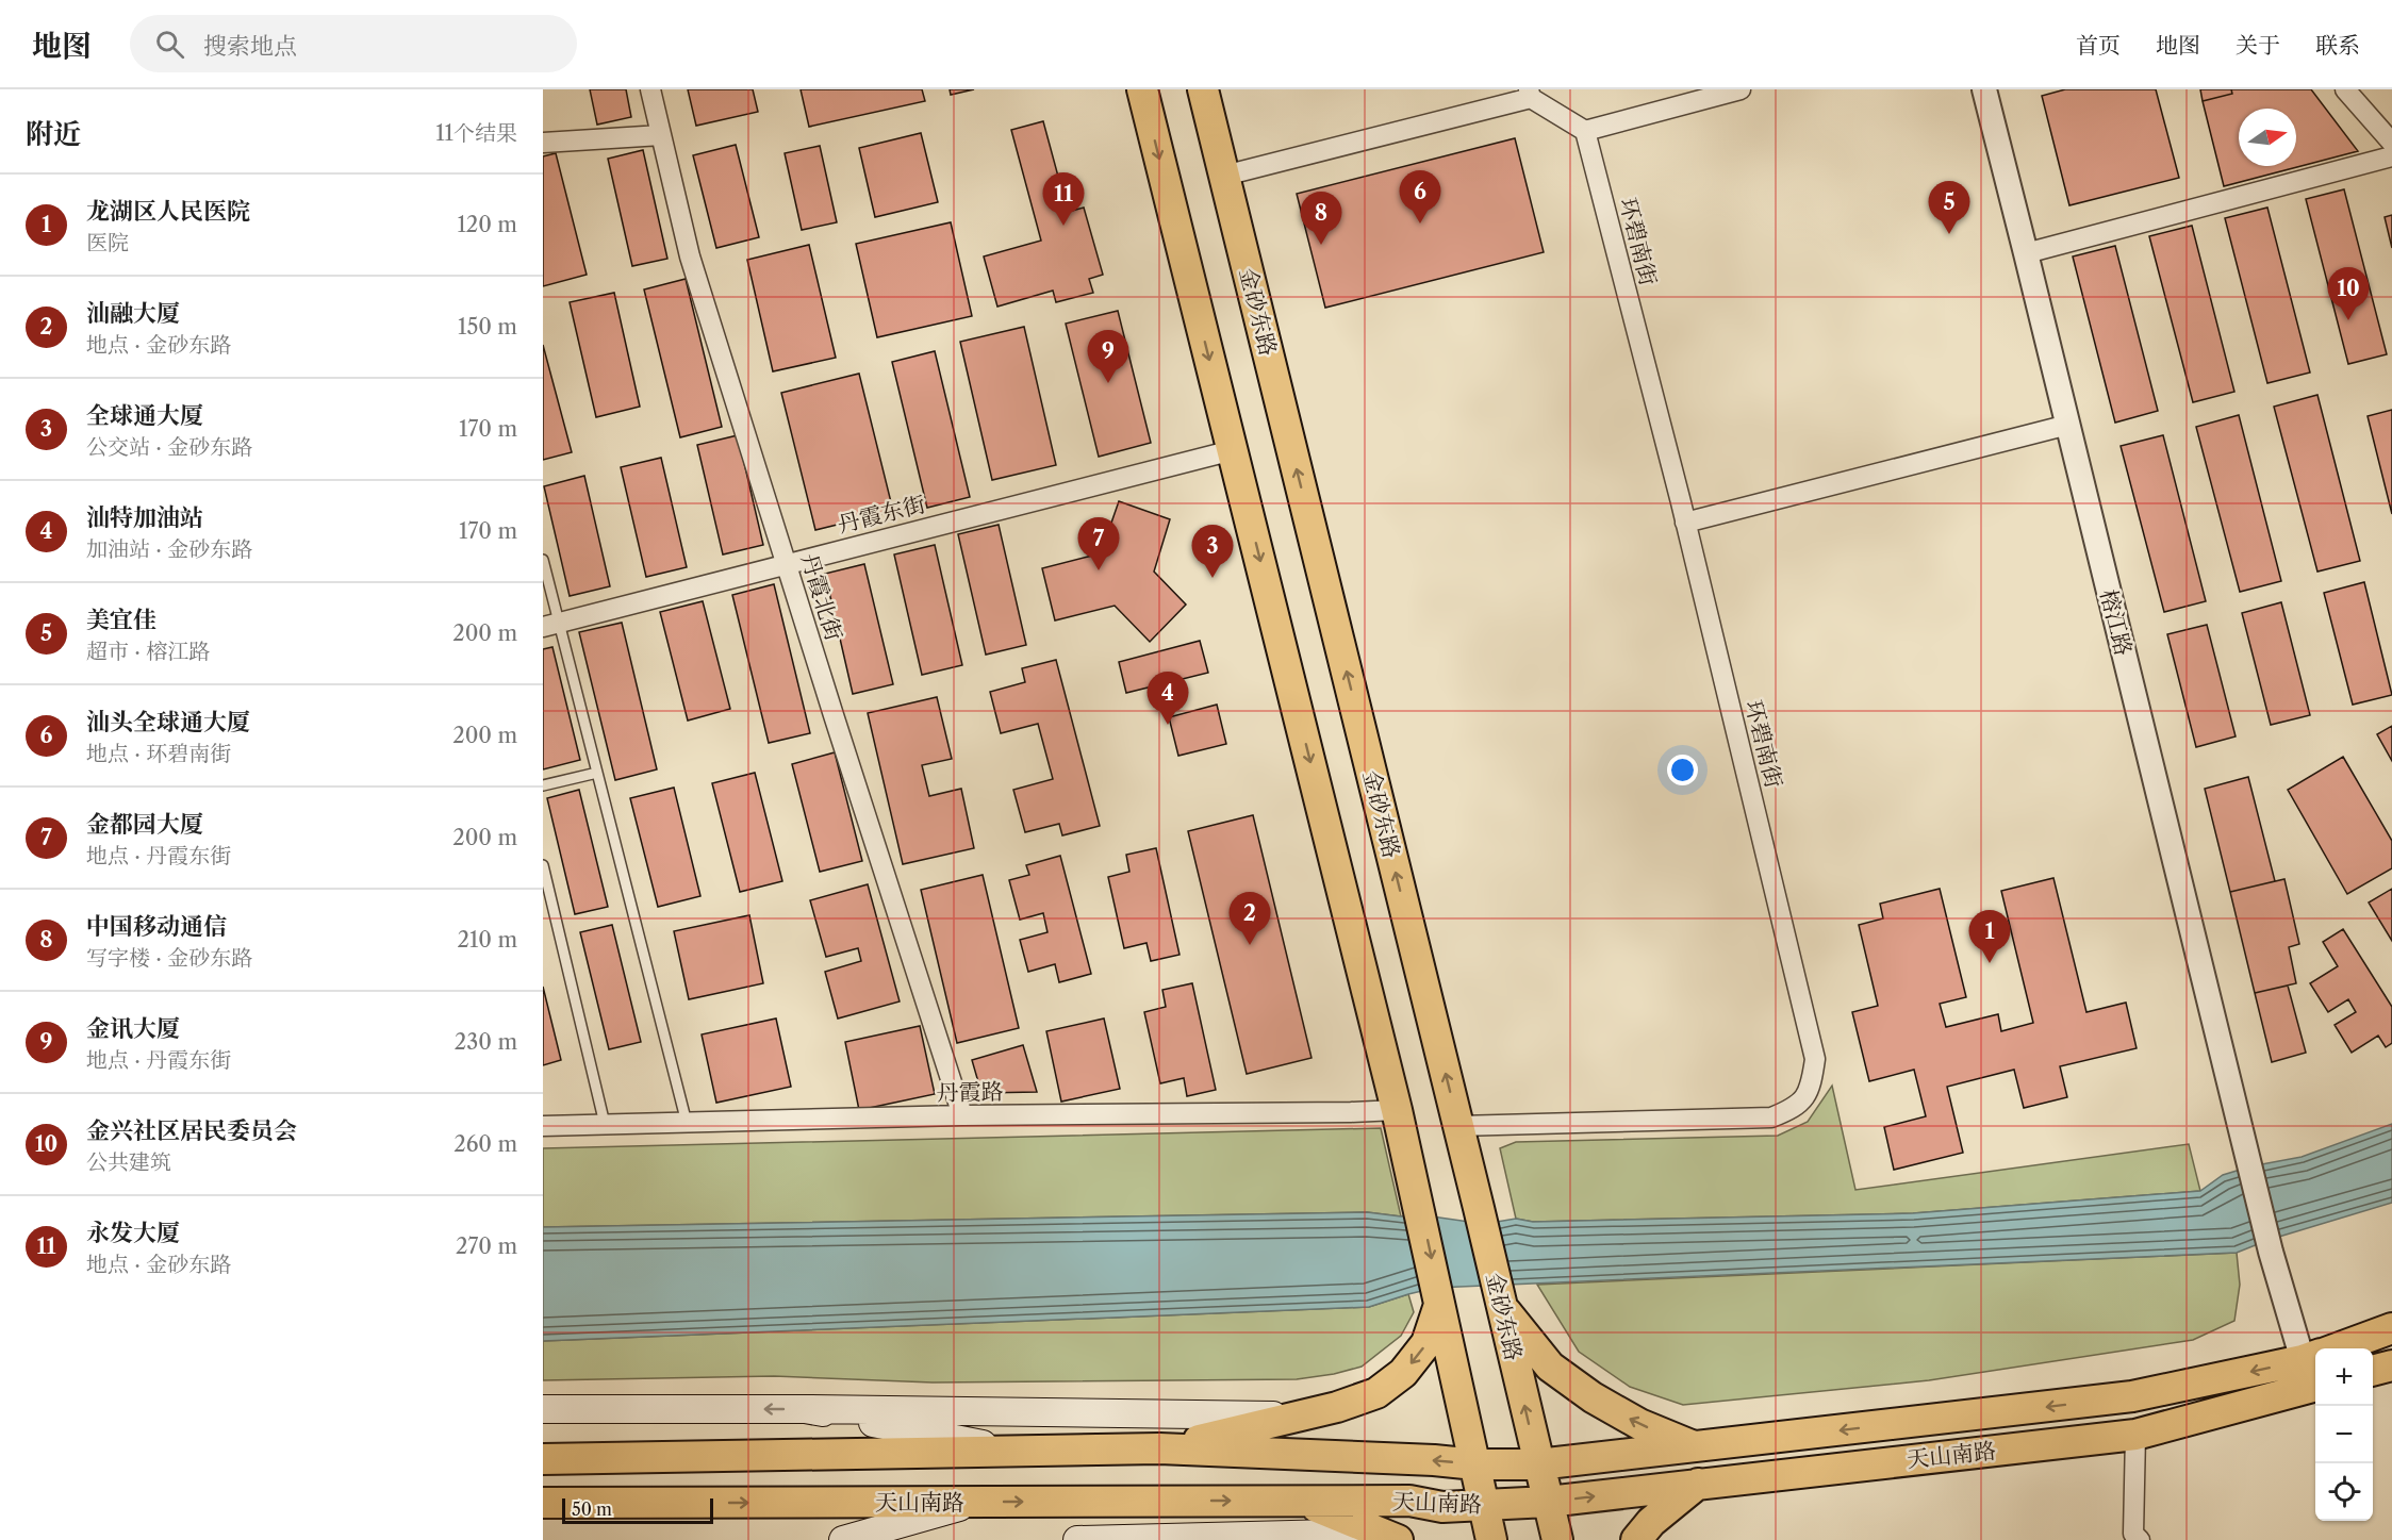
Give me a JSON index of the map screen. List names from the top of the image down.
{
  "streets": {
    "main road": ["金砂东路", "天山南路"],
    "street": [
      "环碧南街",
      "丹霞东街",
      "丹霞北街",
      "榕江路",
      "丹霞路"
    ]
  },
  "crossings": [
    ["环碧南街", "金砂东路"],
    ["金砂东路", "天山南路"],
    ["丹霞东街", "丹霞北街"],
    ["丹霞北街", "丹霞路"]
  ],
  "scale_bar": "50 m",
  "north": "right",
  "page": {
    "header": "地图",
    "search": "搜索地点",
    "nav": [
      "首页",
      "地图",
      "关于",
      "联系"
    ],
    "heading": ["附近", "11个结果"],
    "pins": [
      "6",
      "11",
      "5",
      "8",
      "10",
      "9",
      "7",
      "3",
      "4",
      "2",
      "1"
    ],
    "list": [
      {
        "mark": "1",
        "name": "龙湖区人民医院",
        "note": "医院",
        "value": "120 m"
      },
      {
        "mark": "2",
        "name": "汕融大厦",
        "note": "地点 · 金砂东路",
        "value": "150 m"
      },
      {
        "mark": "3",
        "name": "全球通大厦",
        "note": "公交站 · 金砂东路",
        "value": "170 m"
      },
      {
        "mark": "4",
        "name": "汕特加油站",
        "note": "加油站 · 金砂东路",
        "value": "170 m"
      },
      {
        "mark": "5",
        "name": "美宜佳",
        "note": "超市 · 榕江路",
        "value": "200 m"
      },
      {
        "mark": "6",
        "name": "汕头全球通大厦",
        "note": "地点 · 环碧南街",
        "value": "200 m"
      },
      {
        "mark": "7",
        "name": "金都园大厦",
        "note": "地点 · 丹霞东街",
        "value": "200 m"
      },
      {
        "mark": "8",
        "name": "中国移动通信",
        "note": "写字楼 · 金砂东路",
        "value": "210 m"
      },
      {
        "mark": "9",
        "name": "金讯大厦",
        "note": "地点 · 丹霞东街",
        "value": "230 m"
      },
      {
        "mark": "10",
        "name": "金兴社区居民委员会",
        "note": "公共建筑",
        "value": "260 m"
      },
      {
        "mark": "11",
        "name": "永发大厦",
        "note": "地点 · 金砂东路",
        "value": "270 m"
      }
    ],
    "map_buttons": ["+", "−"],
    "scale": "50 m"
  }
}
